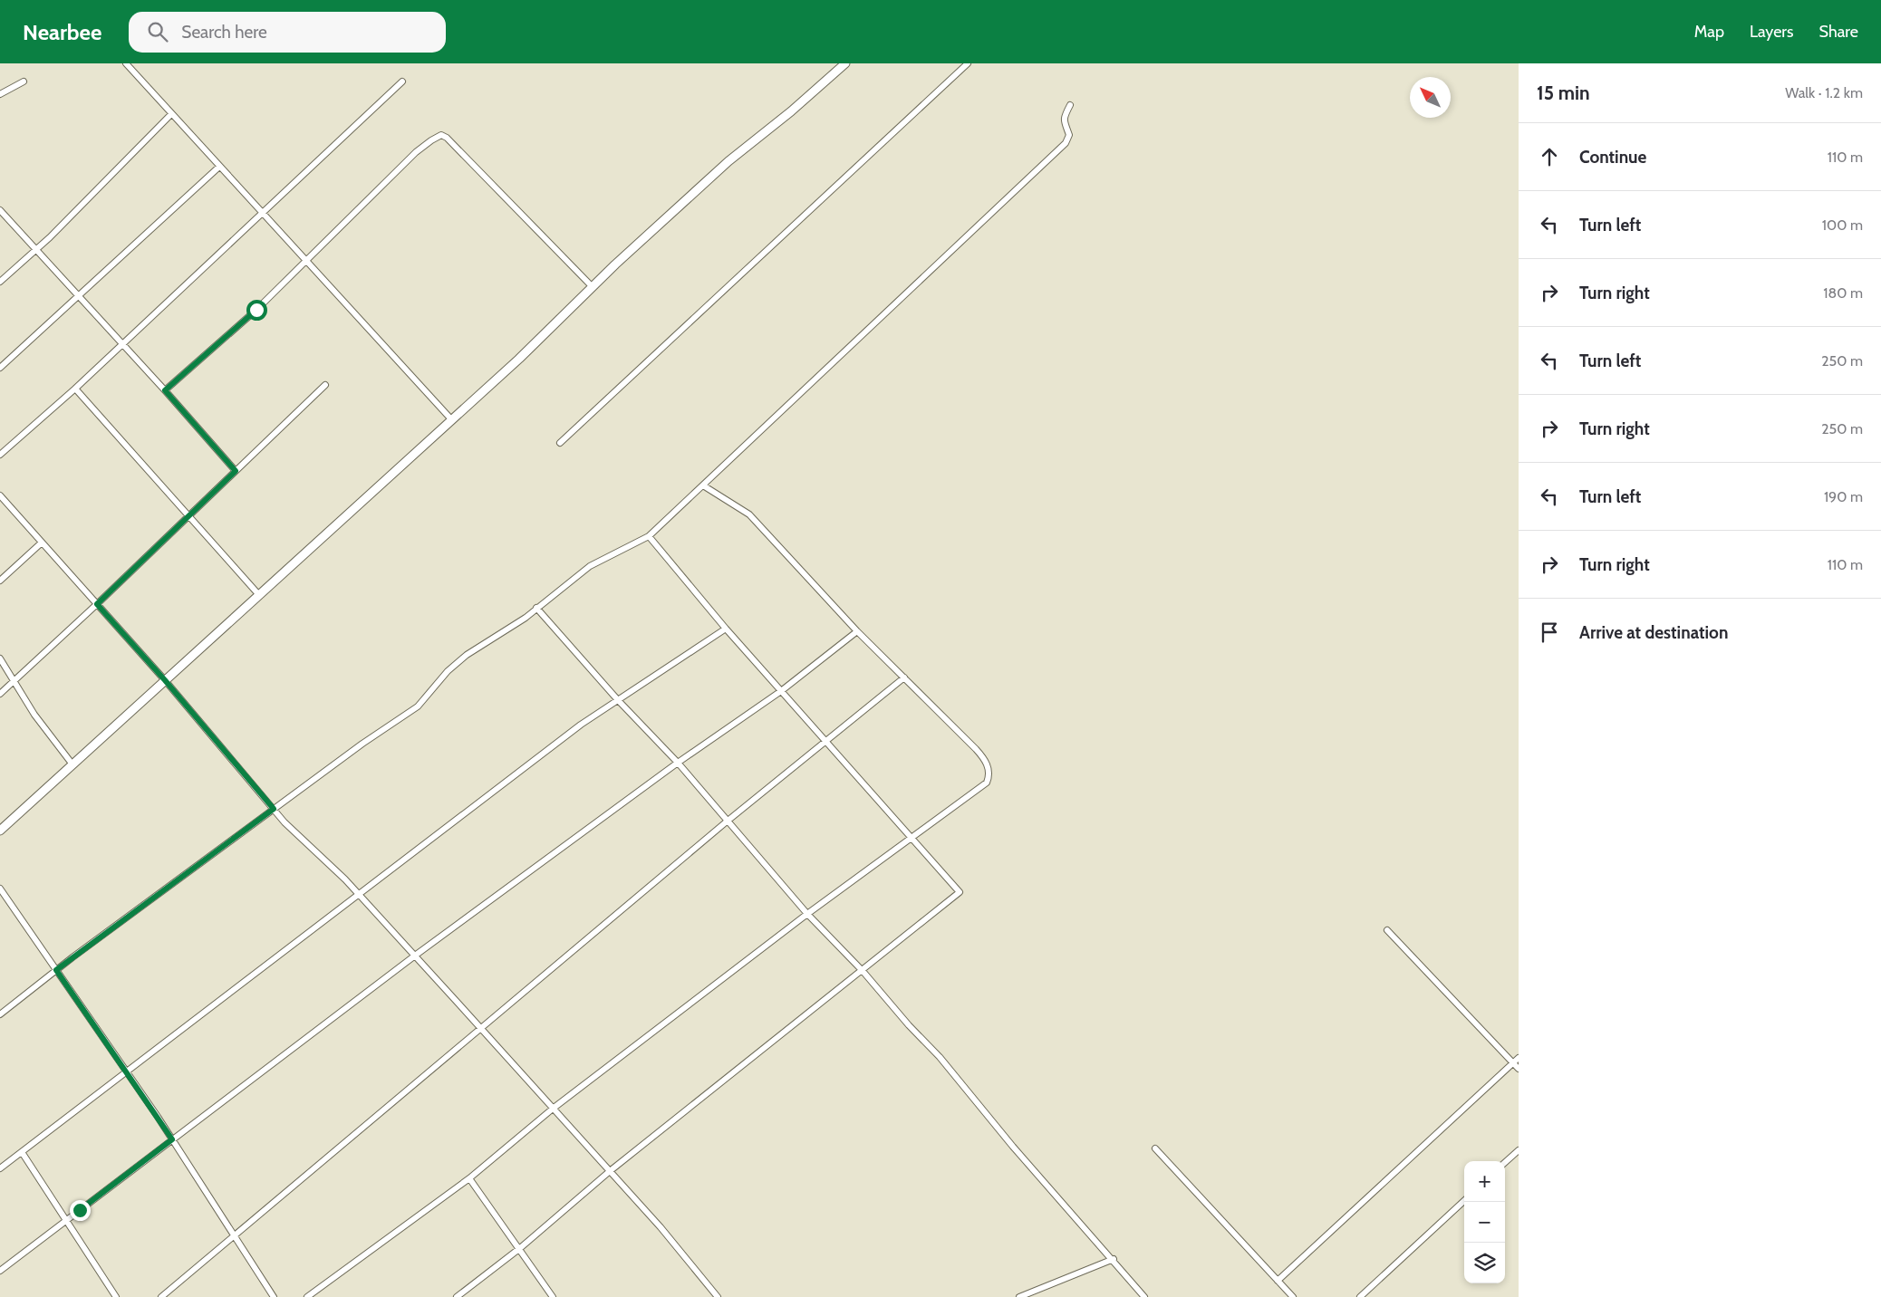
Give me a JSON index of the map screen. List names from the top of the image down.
{
  "north": "top left",
  "page": {
    "header": "Nearbee",
    "search": "Search here",
    "nav": ["Map", "Layers", "Share"],
    "heading": ["15 min", "Walk · 1.2 km"],
    "list": [
      ["Continue", "110 m"],
      ["Turn left", "100 m"],
      ["Turn right", "180 m"],
      ["Turn left", "250 m"],
      ["Turn right", "250 m"],
      ["Turn left", "190 m"],
      ["Turn right", "110 m"],
      "Arrive at destination"
    ],
    "map_buttons": ["+", "−"]
  }
}
